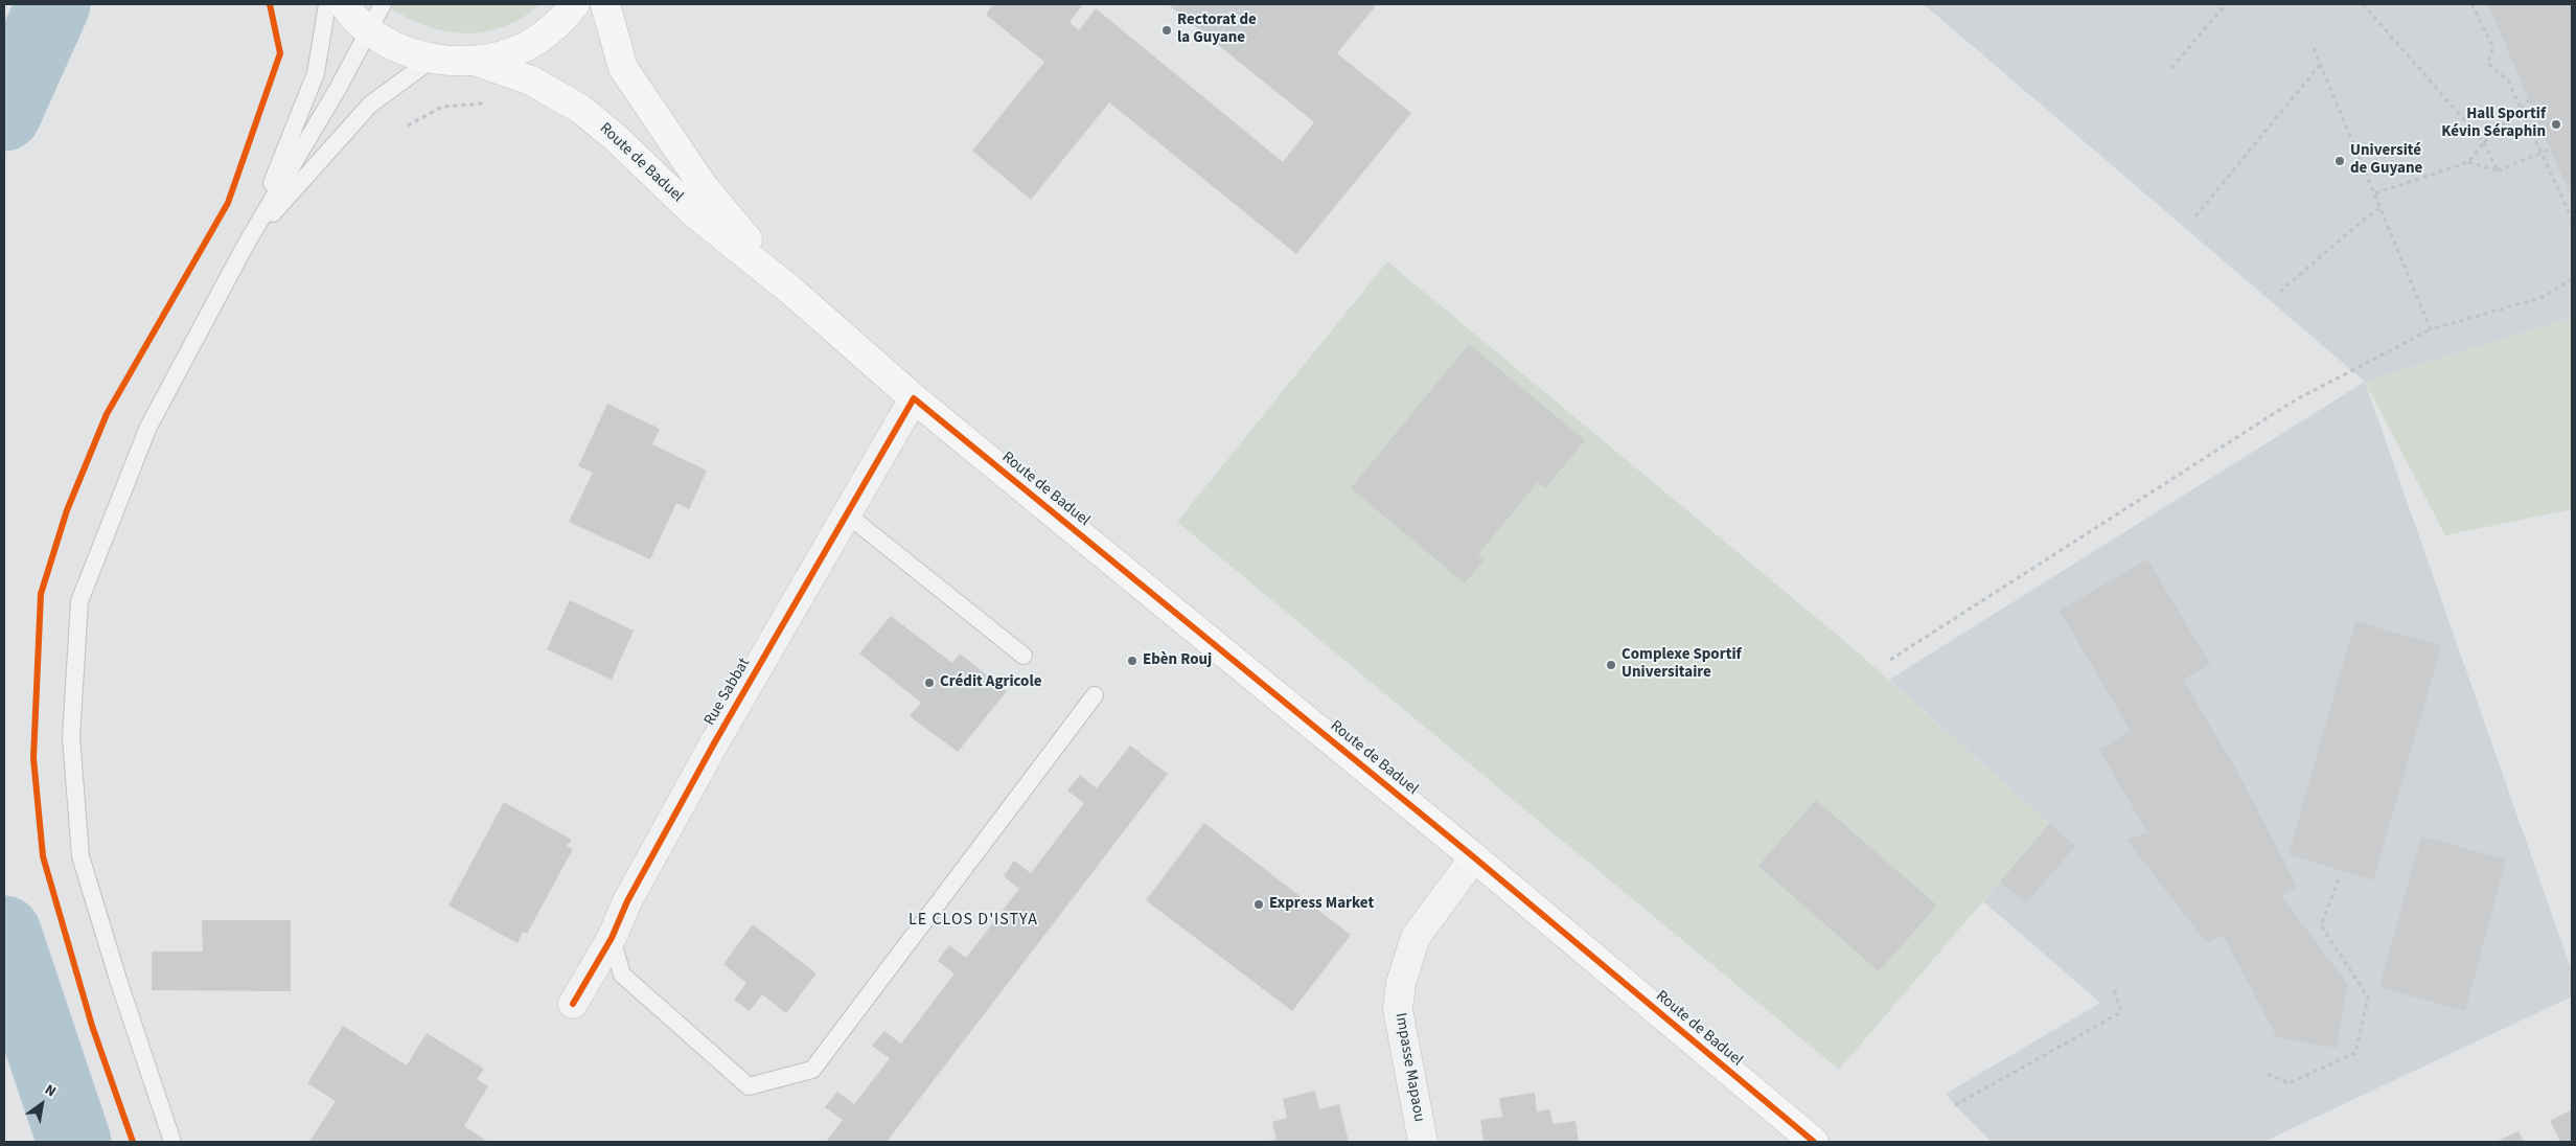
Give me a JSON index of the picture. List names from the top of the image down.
{
  "streets": {
    "main road": ["Route de Baduel"],
    "street": ["Rue Sabbat", "Impasse Mapaou"]
  },
  "crossings": [
    ["Route de Baduel", "Rue Sabbat"],
    ["Route de Baduel", "Impasse Mapaou"]
  ],
  "districts": ["LE CLOS D'ISTYA"],
  "places": [
    "Rectorat de la Guyane",
    "Hall Sportif Kévin Séraphin",
    "Université de Guyane",
    "Ebèn Rouj",
    "Complexe Sportif Universitaire",
    "Crédit Agricole",
    "Express Market"
  ],
  "north": "top right"
}
